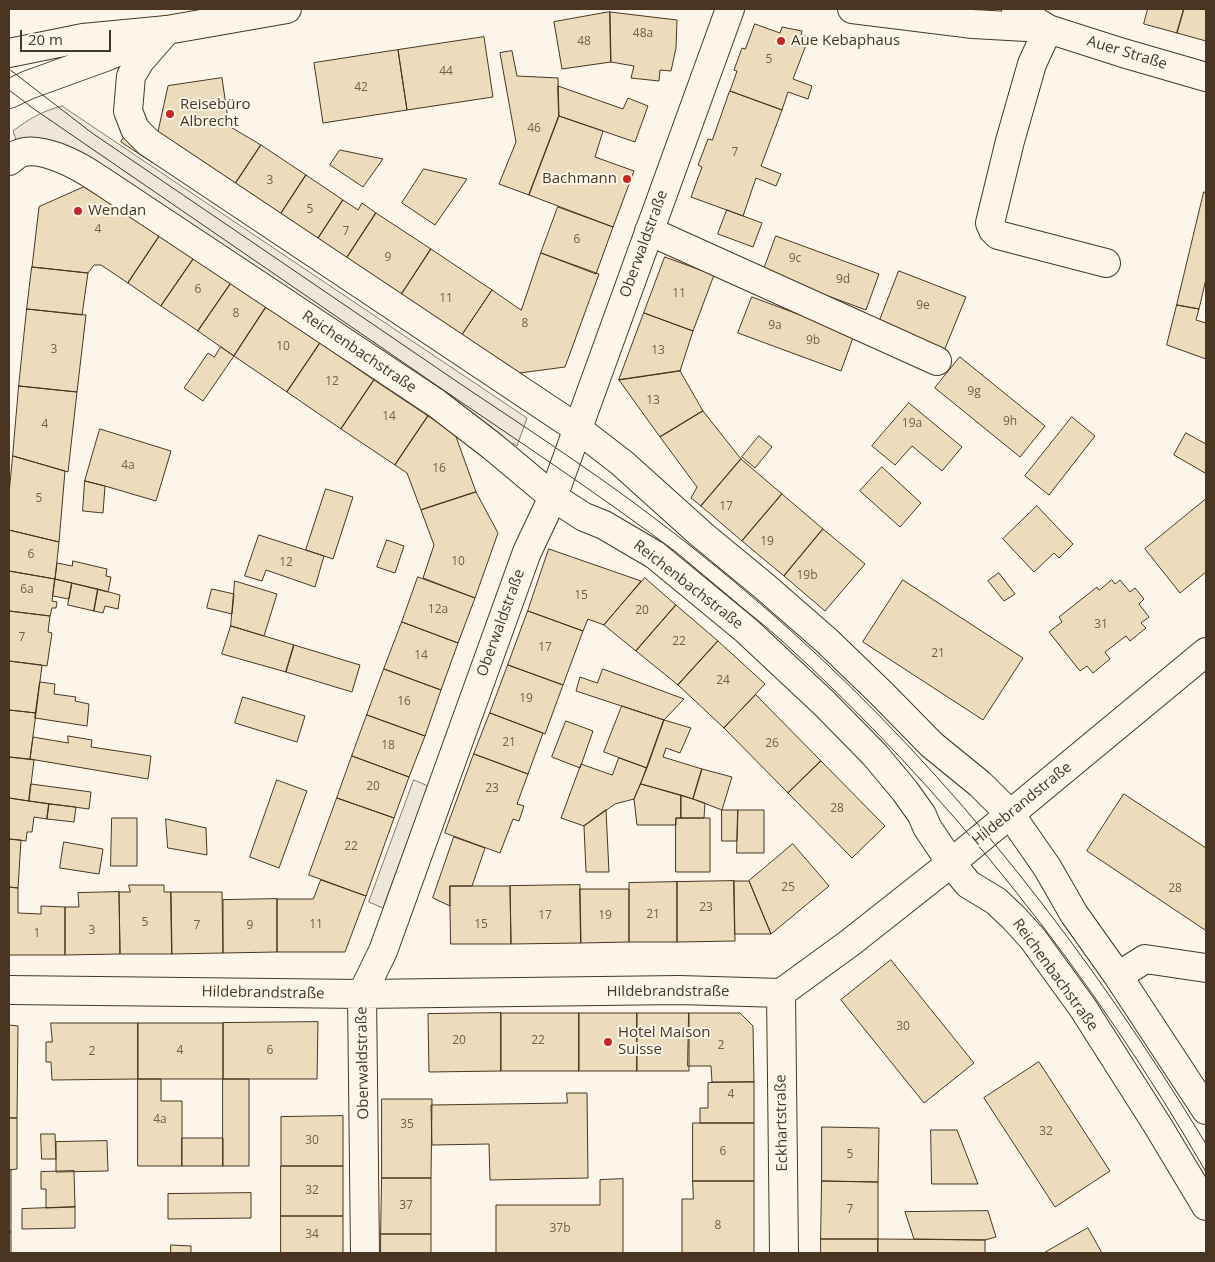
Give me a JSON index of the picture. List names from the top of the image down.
{
  "streets": {
    "street": [
      "Auer Straße",
      "Oberwaldstraße",
      "Reichenbachstraße",
      "Hildebrandstraße",
      "Eckhartstraße"
    ]
  },
  "crossings": [
    ["Oberwaldstraße", "Reichenbachstraße"],
    ["Oberwaldstraße", "Hildebrandstraße"],
    ["Reichenbachstraße", "Hildebrandstraße"],
    ["Hildebrandstraße", "Eckhartstraße"]
  ],
  "places": [
    "Aue Kebaphaus",
    "Reisebüro Albrecht",
    "Bachmann",
    "Wendan",
    "Hotel Maison Suisse"
  ],
  "house_numbers": [
    "48a",
    "48",
    "5",
    "44",
    "42",
    "46",
    "7",
    "3",
    "5",
    "4",
    "7",
    "6",
    "9",
    "9c",
    "9d",
    "6",
    "11",
    "11",
    "9e",
    "8",
    "8",
    "9a",
    "9b",
    "10",
    "3",
    "13",
    "12",
    "9g",
    "13",
    "14",
    "9h",
    "19a",
    "4",
    "4a",
    "16",
    "5",
    "17",
    "19",
    "6",
    "10",
    "12",
    "19b",
    "6a",
    "15",
    "12a",
    "20",
    "31",
    "7",
    "22",
    "17",
    "21",
    "14",
    "24",
    "19",
    "16",
    "21",
    "26",
    "18",
    "20",
    "23",
    "28",
    "22",
    "25",
    "28",
    "23",
    "21",
    "17",
    "19",
    "5",
    "11",
    "15",
    "7",
    "9",
    "3",
    "1",
    "30",
    "20",
    "22",
    "2",
    "4",
    "6",
    "2",
    "4",
    "4a",
    "35",
    "32",
    "30",
    "6",
    "5",
    "32",
    "37",
    "7",
    "8",
    "37b",
    "34"
  ],
  "scale_bar": "20 m"
}
